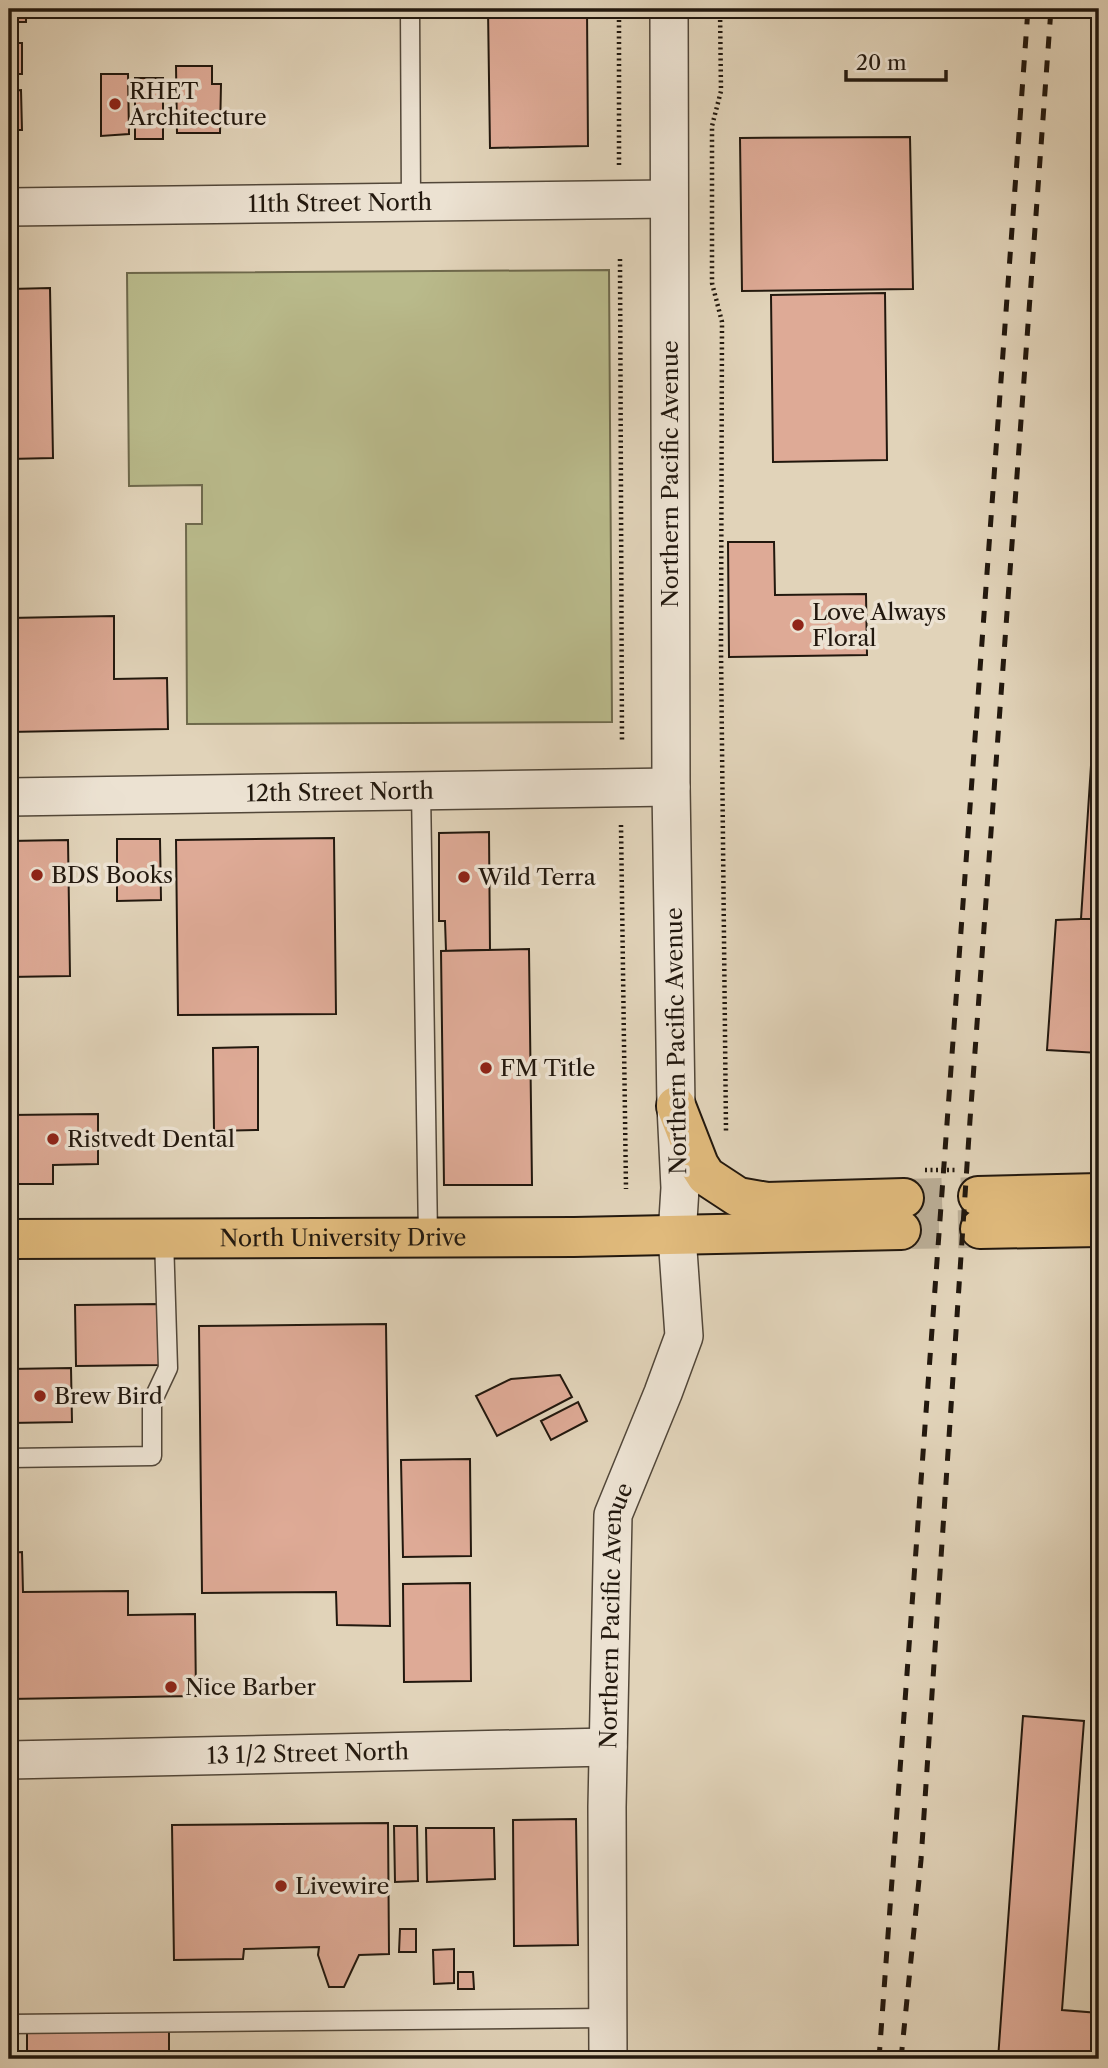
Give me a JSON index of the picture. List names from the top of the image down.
{
  "streets": {
    "main road": ["North University Drive"],
    "street": [
      "11th Street North",
      "Northern Pacific Avenue",
      "12th Street North",
      "13 1/2 Street North"
    ]
  },
  "crossings": [
    ["11th Street North", "Northern Pacific Avenue"],
    ["Northern Pacific Avenue", "12th Street North"],
    ["Northern Pacific Avenue", "North University Drive"],
    ["Northern Pacific Avenue", "13 1/2 Street North"]
  ],
  "places": [
    "RHET Architecture",
    "Love Always Floral",
    "BDS Books",
    "Wild Terra",
    "FM Title",
    "Ristvedt Dental",
    "Brew Bird",
    "Nice Barber",
    "Livewire"
  ],
  "scale_bar": "20 m"
}
